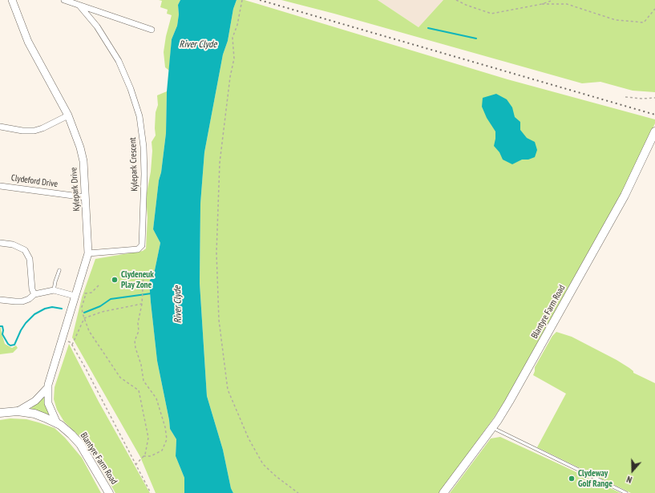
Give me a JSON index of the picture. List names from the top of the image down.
{
  "streets": {
    "main road": ["Blantyre Farm Road"],
    "street": ["Kylepark Crescent", "Clydeford Drive", "Kylepark Drive"]
  },
  "crossings": [
    ["Kylepark Crescent", "Kylepark Drive"],
    ["Clydeford Drive", "Kylepark Drive"],
    ["Kylepark Drive", "Blantyre Farm Road"]
  ],
  "water": ["River Clyde"],
  "places": ["Clydeneuk Play Zone", "Clydeway Golf Range"],
  "north": "bottom"
}
